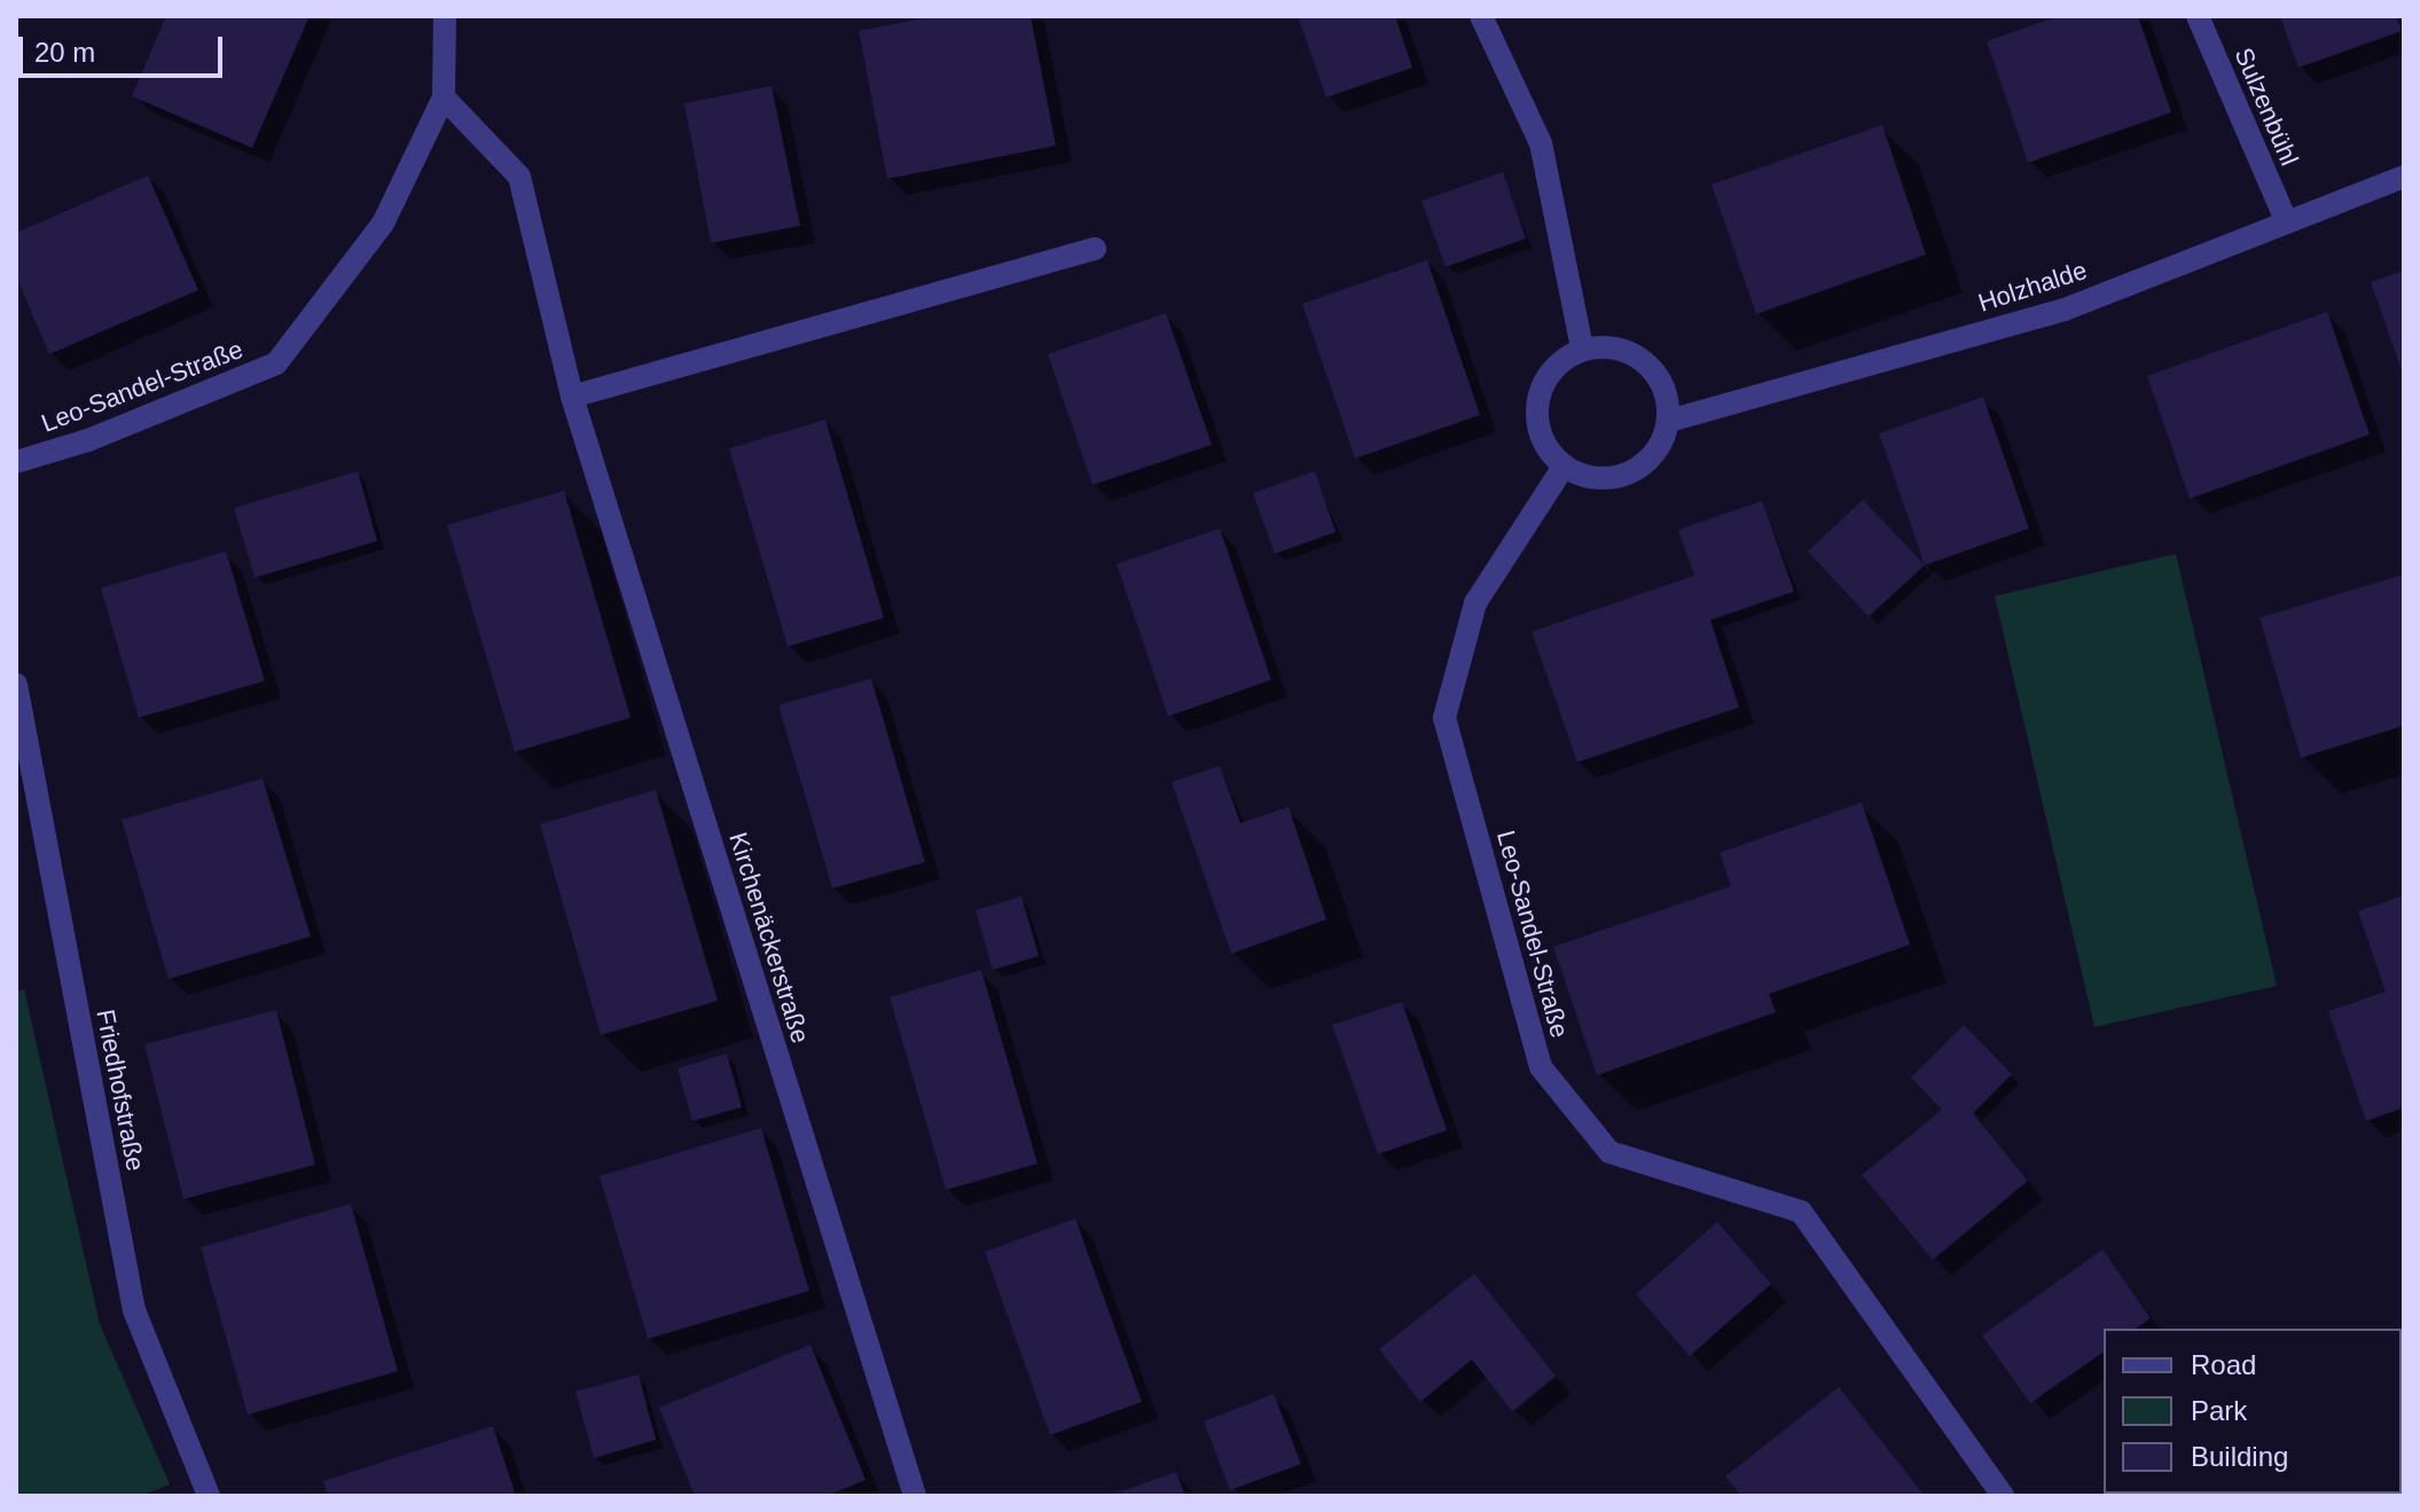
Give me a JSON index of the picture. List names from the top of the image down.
{
  "streets": {
    "street": [
      "Sulzenbühl",
      "Holzhalde",
      "Leo-Sandel-Straße",
      "Kirchenäckerstraße",
      "Friedhofstraße"
    ]
  },
  "crossings": [
    ["Sulzenbühl", "Holzhalde"],
    ["Holzhalde", "Leo-Sandel-Straße"],
    ["Leo-Sandel-Straße", "Kirchenäckerstraße"]
  ],
  "legend": ["Road", "Park", "Building"],
  "scale_bar": "20 m"
}
